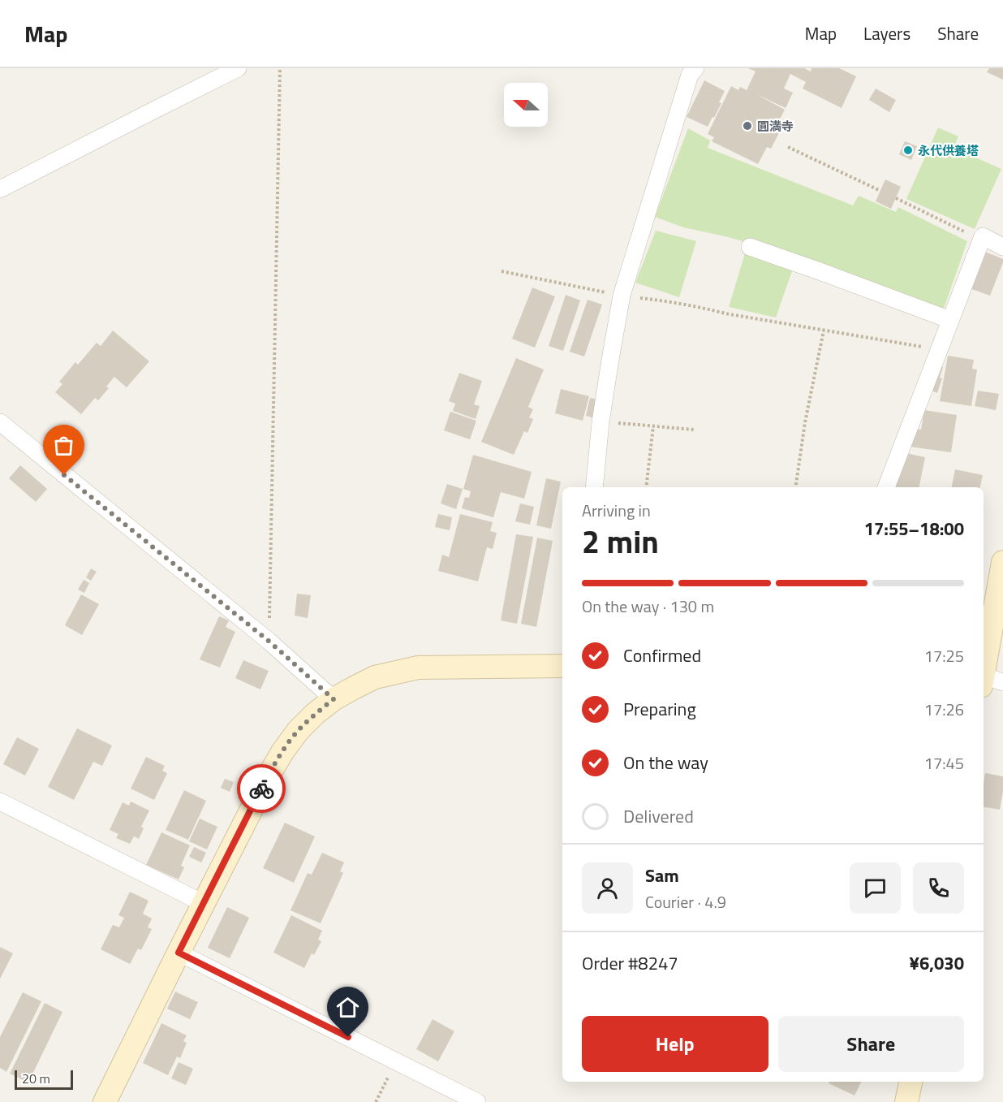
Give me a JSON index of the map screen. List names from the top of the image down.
{
  "places": ["圓満寺", "永代供養塔"],
  "scale_bar": "20 m",
  "north": "left",
  "page": {
    "header": "Map",
    "nav": ["Map", "Layers", "Share"],
    "heading": ["2 min", "Arriving in", "17:55–18:00"],
    "panel": [
      "Sam",
      "Courier · 4.9",
      "Order #8247",
      "¥6,030"
    ],
    "bar": "On the way · 130 m",
    "list": [
      ["Confirmed", "17:25"],
      ["Preparing", "17:26"],
      ["On the way", "17:45"],
      "Delivered"
    ],
    "buttons": ["Help", "Share"],
    "scale": "20 m"
  }
}
